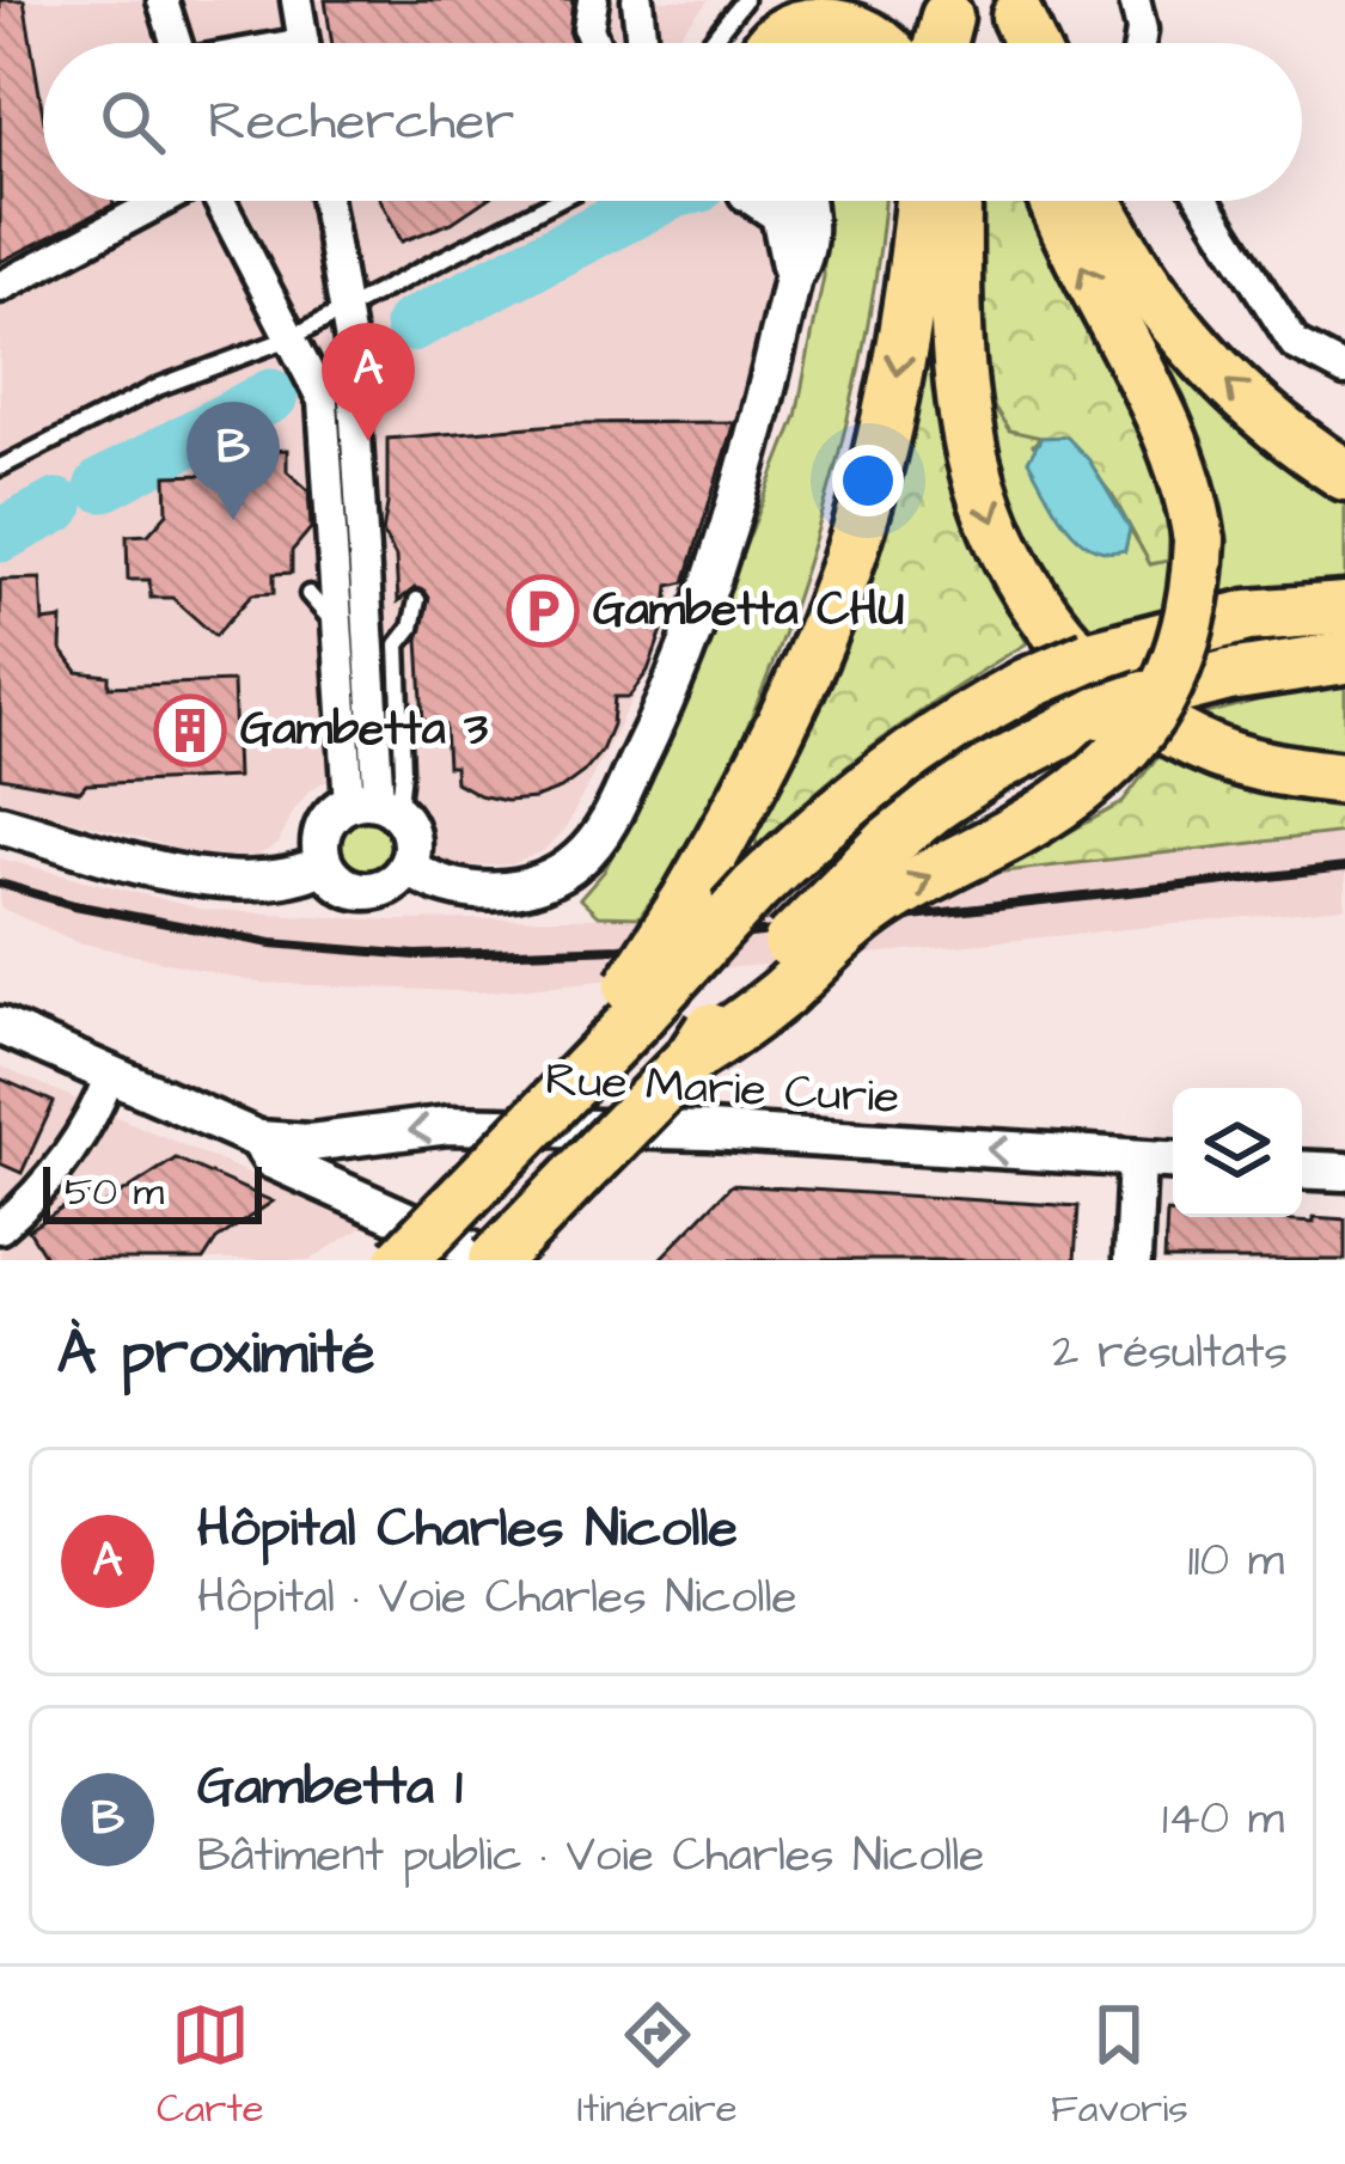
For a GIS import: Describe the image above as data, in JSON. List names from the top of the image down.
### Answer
{
  "streets": {
    "street": ["Rue Marie Curie"]
  },
  "one_way": ["Rue Marie Curie"],
  "places": {
    "parking": ["Gambetta CHU"],
    "building": ["Gambetta 3"]
  },
  "scale_bar": "50 m",
  "page": {
    "search": "Rechercher",
    "pins": ["A", "B"],
    "scale": "50 m",
    "heading": ["À proximité", "2 résultats"],
    "list": [
      {
        "mark": "A",
        "name": "Hôpital Charles Nicolle",
        "note": "Hôpital · Voie Charles Nicolle",
        "value": "110 m"
      },
      {
        "mark": "B",
        "name": "Gambetta 1",
        "note": "Bâtiment public · Voie Charles Nicolle",
        "value": "140 m"
      }
    ],
    "nav": ["Carte", "Itinéraire", "Favoris"]
  }
}
